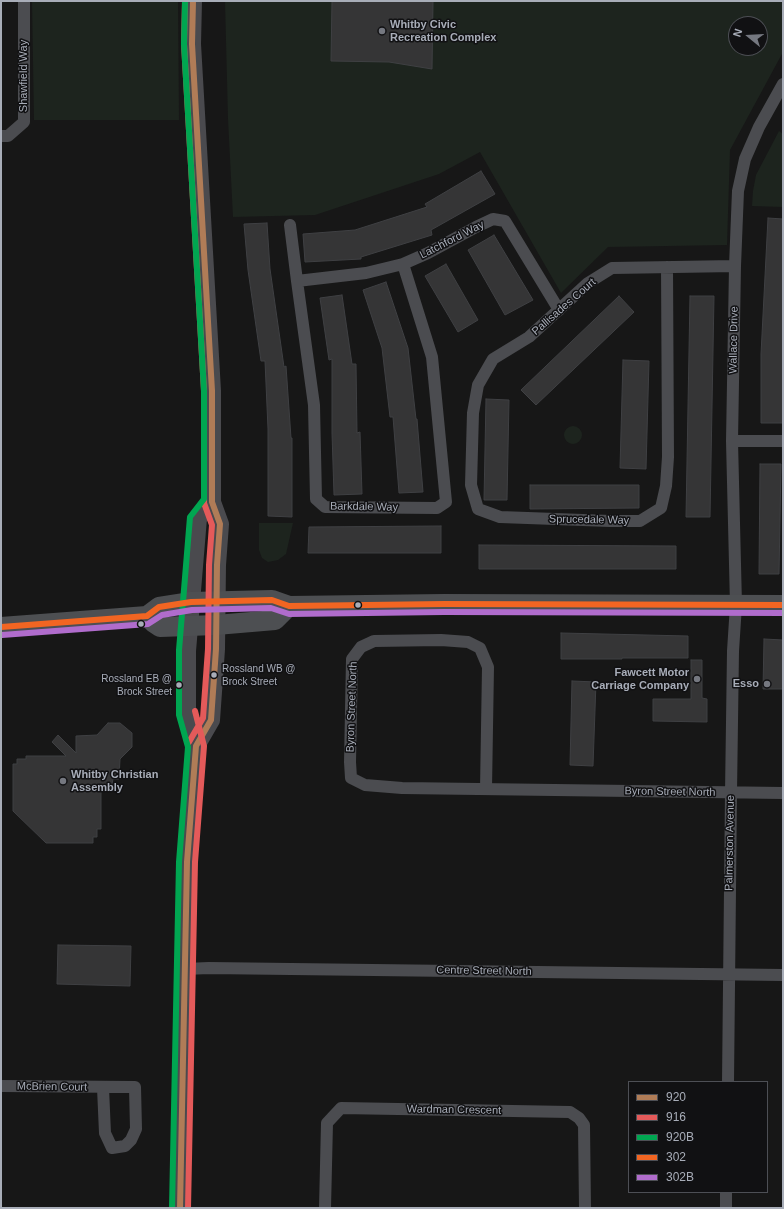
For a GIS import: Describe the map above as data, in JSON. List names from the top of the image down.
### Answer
{
  "streets": {
    "street": [
      "Shawfield Way",
      "Latchford Way",
      "Pallisades Court",
      "Wallace Drive",
      "Barkdale Way",
      "Sprucedale Way",
      "Byron Street North",
      "Palmerston Avenue",
      "Centre Street North",
      "McBrien Court",
      "Wardman Crescent"
    ]
  },
  "crossings": [
    ["Latchford Way", "Pallisades Court"],
    ["Latchford Way", "Barkdale Way"],
    ["Pallisades Court", "Wallace Drive"],
    ["Pallisades Court", "Sprucedale Way"],
    ["Wallace Drive", "Palmerston Avenue"],
    ["Byron Street North", "Palmerston Avenue"],
    ["Palmerston Avenue", "Centre Street North"]
  ],
  "places": [
    "Whitby Civic Recreation Complex",
    "Rossland WB @ Brock Street",
    "Fawcett Motor Carriage Company",
    "Esso",
    "Rossland EB @ Brock Street",
    "Whitby Christian Assembly"
  ],
  "lines": [
    "transit line 920",
    "transit line 916",
    "transit line 920B",
    "transit line 302",
    "transit line 302B"
  ],
  "legend": [
    "920",
    "916",
    "920B",
    "302",
    "302B"
  ],
  "north": "left"
}
